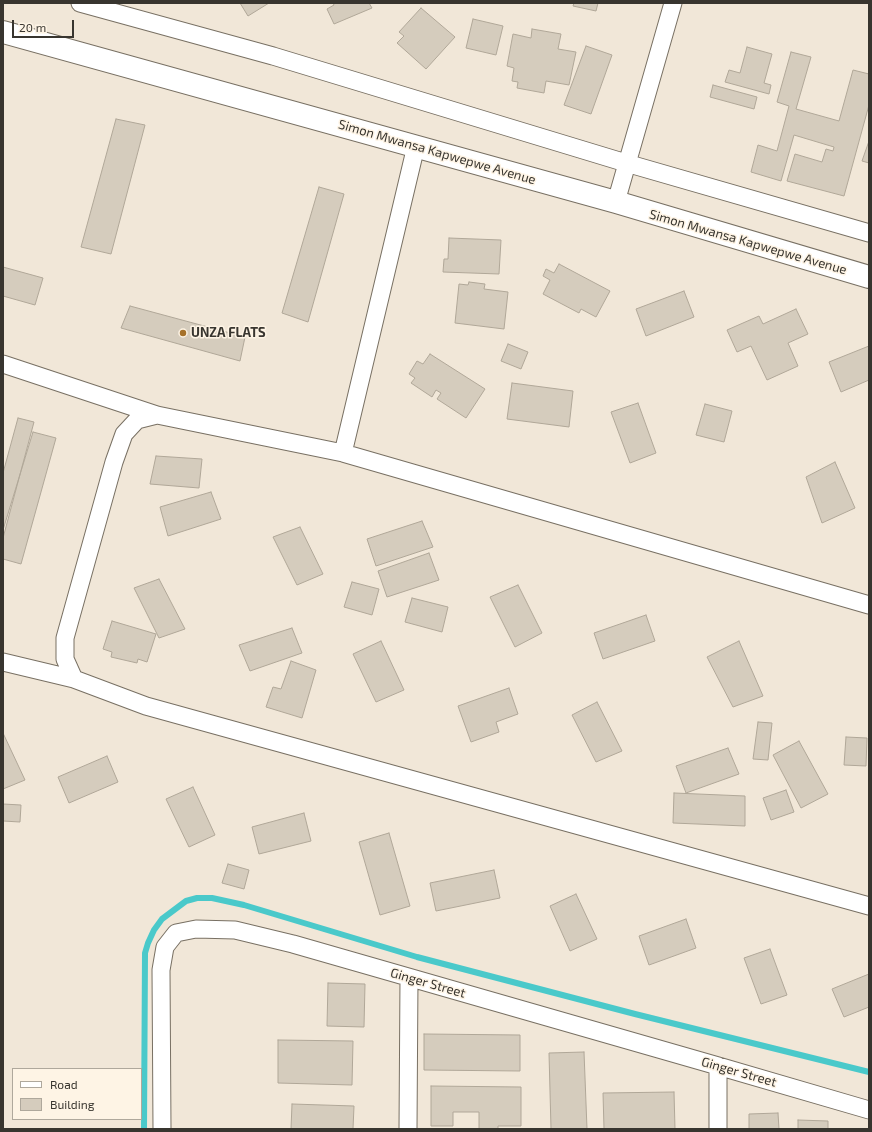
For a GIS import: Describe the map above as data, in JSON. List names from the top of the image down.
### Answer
{
  "streets": {
    "main road": ["Simon Mwansa Kapwepwe Avenue"],
    "street": ["Ginger Street"]
  },
  "places": ["UNZA FLATS"],
  "legend": ["Road", "Building"],
  "scale_bar": "20 m"
}
